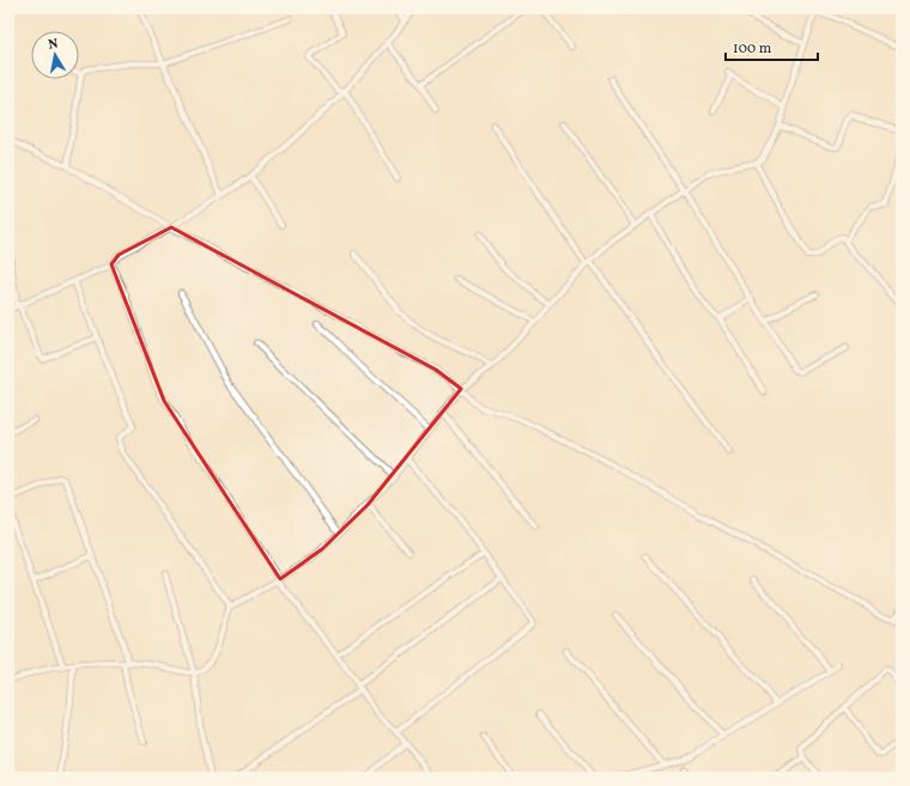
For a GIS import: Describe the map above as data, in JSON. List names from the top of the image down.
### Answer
{
  "scale_bar": "100 m",
  "north": "top"
}
